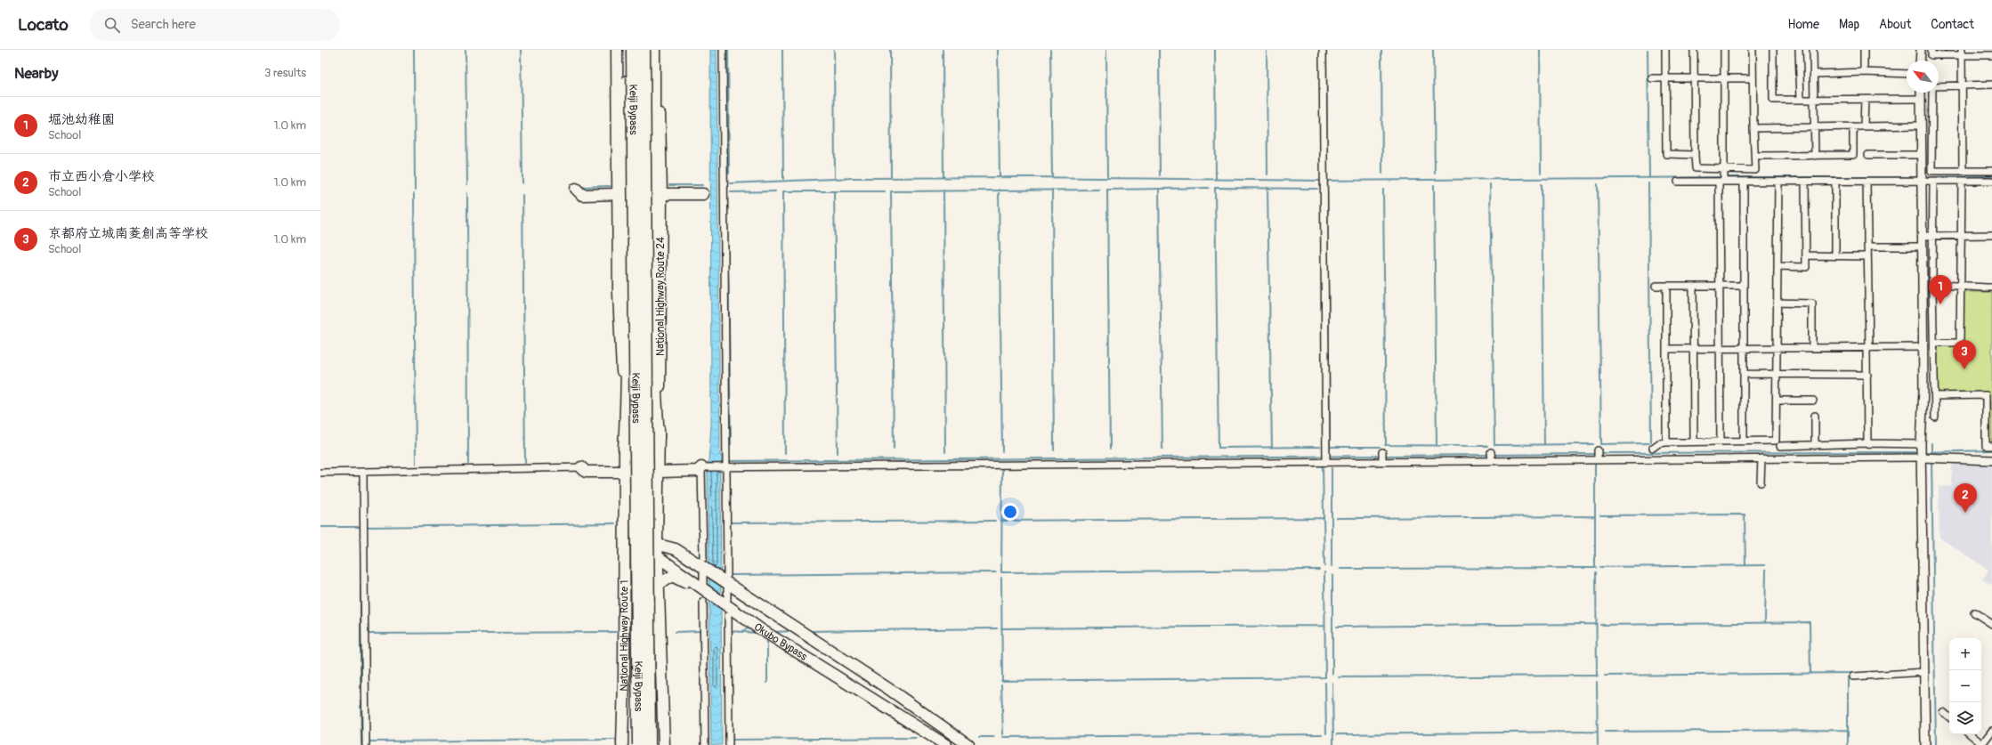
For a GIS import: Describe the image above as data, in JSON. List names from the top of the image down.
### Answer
{
  "streets": {
    "highway": [
      "Keiji Bypass",
      "National Highway Route 24",
      "National Highway Route 1",
      "Okubo Bypass"
    ]
  },
  "crossings": [
    ["National Highway Route 24", "Okubo Bypass"],
    ["National Highway Route 1", "Okubo Bypass"]
  ],
  "north": "top left",
  "page": {
    "header": "Locato",
    "search": "Search here",
    "nav": [
      "Home",
      "Map",
      "About",
      "Contact"
    ],
    "heading": ["Nearby", "3 results"],
    "list": [
      {
        "mark": "1",
        "name": "堀池幼稚園",
        "note": "School",
        "value": "1.0 km"
      },
      {
        "mark": "2",
        "name": "市立西小倉小学校",
        "note": "School",
        "value": "1.0 km"
      },
      {
        "mark": "3",
        "name": "京都府立城南菱創高等学校",
        "note": "School",
        "value": "1.0 km"
      }
    ],
    "pins": ["1", "3", "2"],
    "map_buttons": ["+", "−"]
  }
}
